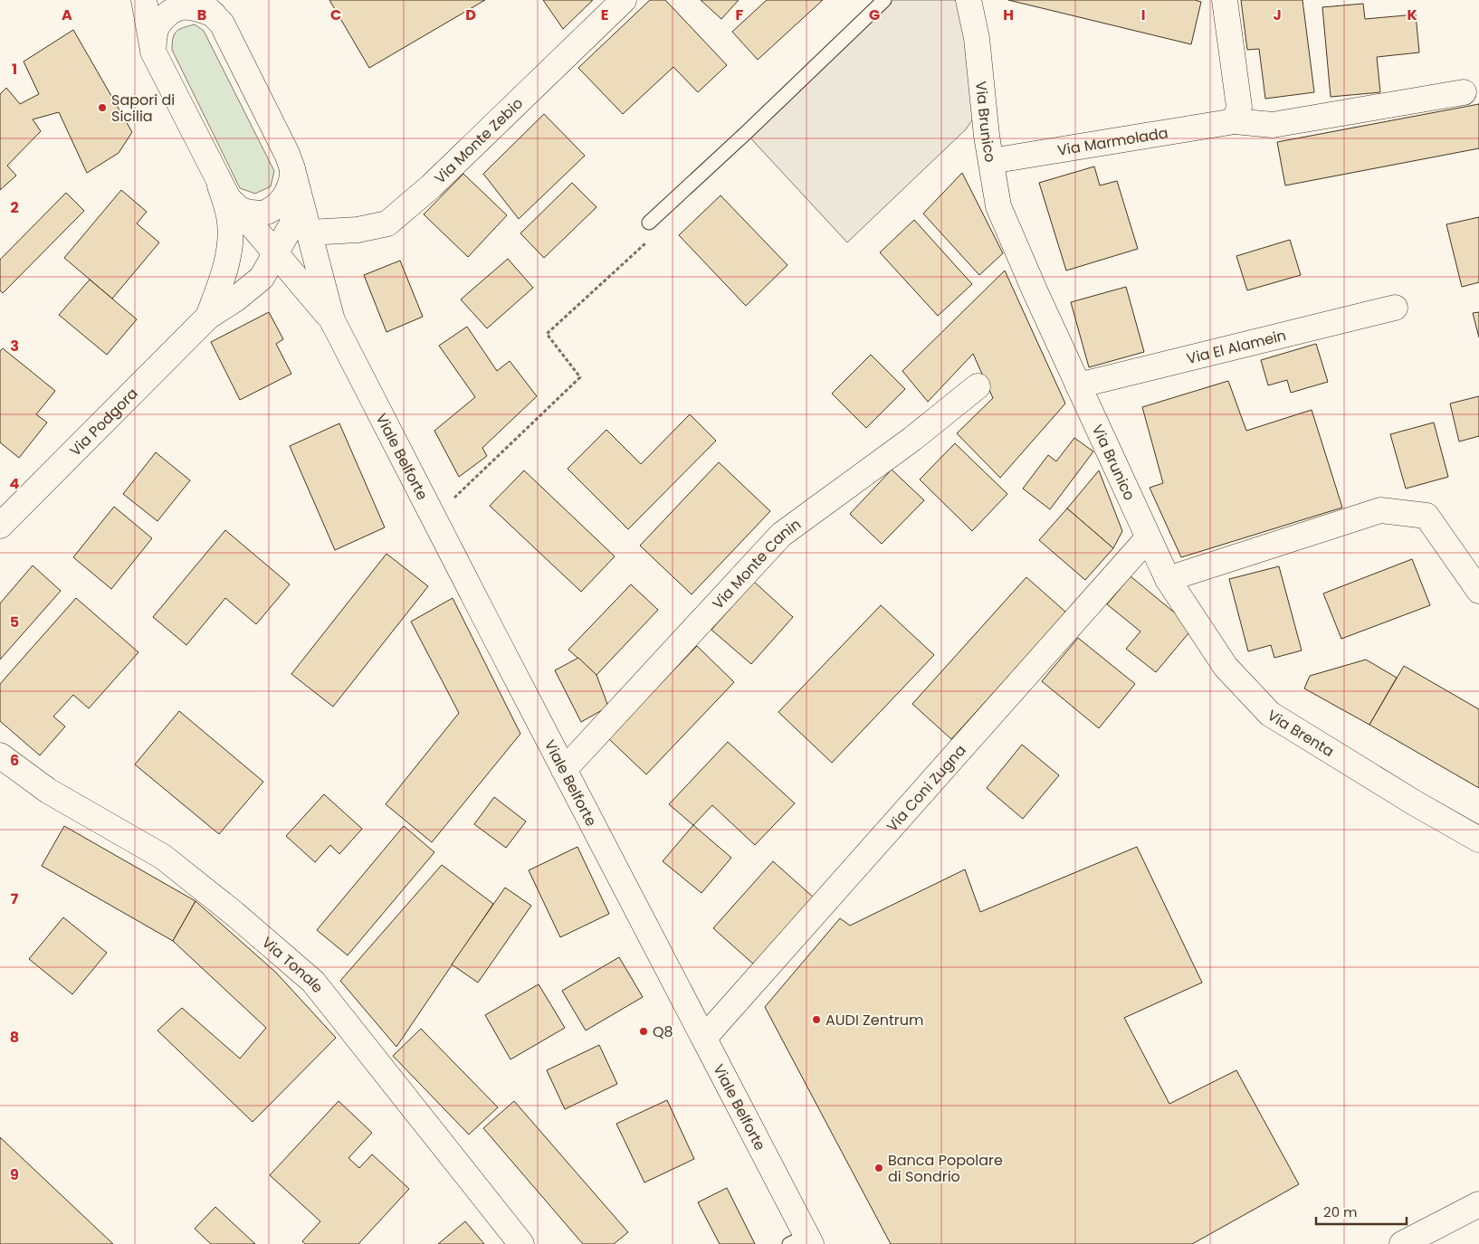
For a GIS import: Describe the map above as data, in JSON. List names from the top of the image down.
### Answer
{
  "streets": {
    "street": [
      "Via Brunico",
      "Via Monte Zebio",
      "Via Marmolada",
      "Via El Alamein",
      "Via Podgora",
      "Viale Belforte",
      "Via Monte Canin",
      "Via Brenta",
      "Via Coni Zugna",
      "Via Tonale"
    ]
  },
  "crossings": [
    ["Via Brunico", "Via Marmolada"],
    ["Via Brunico", "Via El Alamein"],
    ["Via Brunico", "Via Brenta"],
    ["Via Brunico", "Via Coni Zugna"],
    ["Via Monte Zebio", "Viale Belforte"],
    ["Via Podgora", "Viale Belforte"],
    ["Viale Belforte", "Via Monte Canin"],
    ["Viale Belforte", "Via Coni Zugna"]
  ],
  "places": [
    "Sapori di Sicilia",
    "AUDI Zentrum",
    "Q8",
    "Banca Popolare di Sondrio"
  ],
  "scale_bar": "20 m",
  "grid": {
    "columns": [
      "A",
      "B",
      "C",
      "D",
      "E",
      "F",
      "G",
      "H",
      "I",
      "J",
      "K"
    ],
    "rows": [
      "1",
      "2",
      "3",
      "4",
      "5",
      "6",
      "7",
      "8",
      "9"
    ]
  }
}
